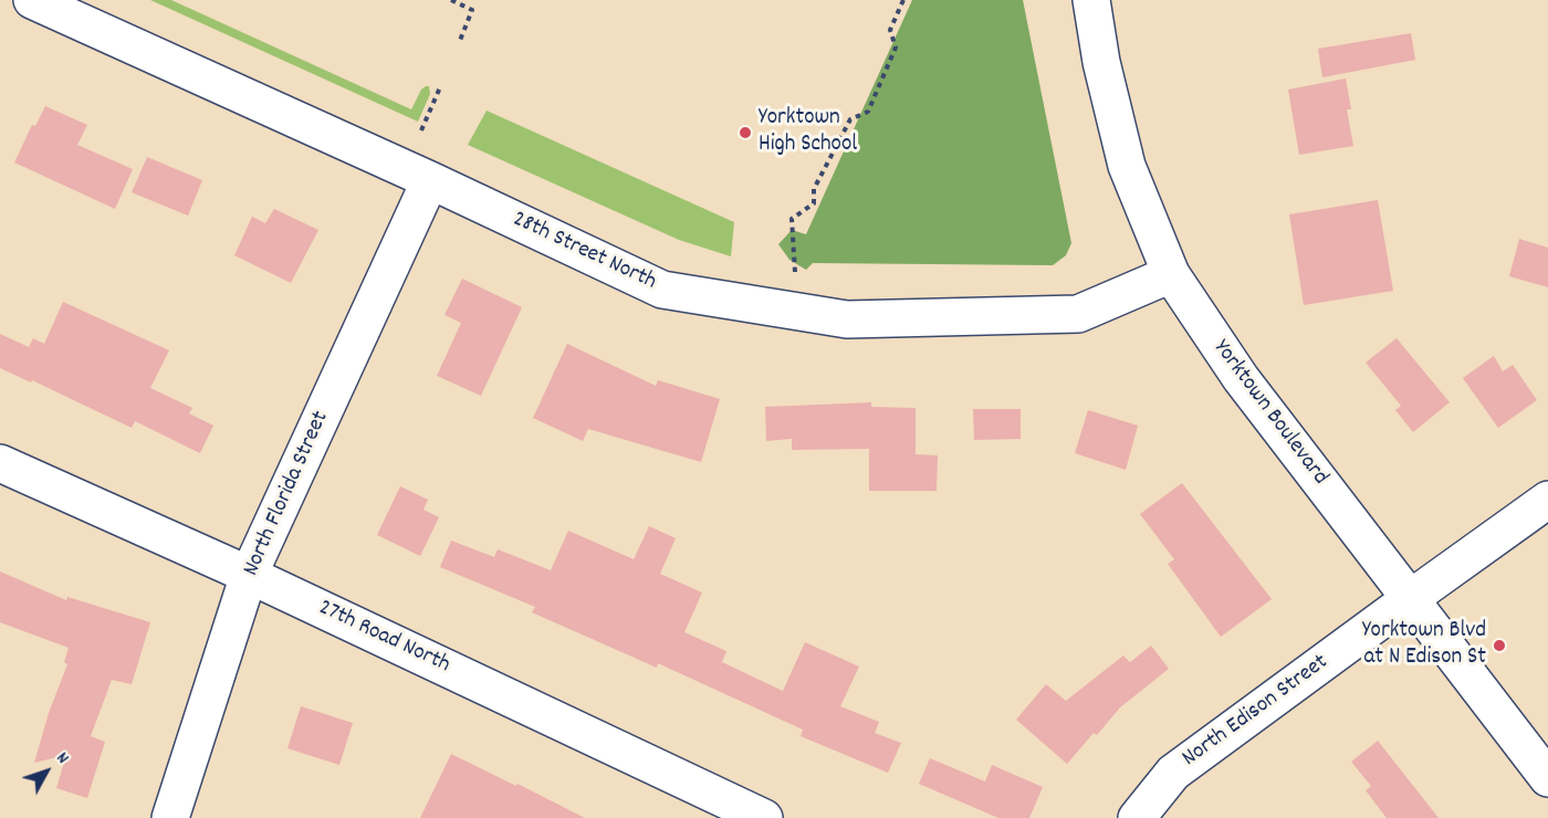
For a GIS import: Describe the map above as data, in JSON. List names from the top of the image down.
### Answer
{
  "streets": {
    "street": [
      "28th Street North",
      "Yorktown Boulevard",
      "North Florida Street",
      "27th Road North",
      "North Edison Street"
    ]
  },
  "crossings": [
    ["28th Street North", "Yorktown Boulevard"],
    ["28th Street North", "North Florida Street"],
    ["Yorktown Boulevard", "North Edison Street"],
    ["North Florida Street", "27th Road North"]
  ],
  "places": ["Yorktown High School", "Yorktown Blvd at N Edison St"],
  "north": "top right"
}
